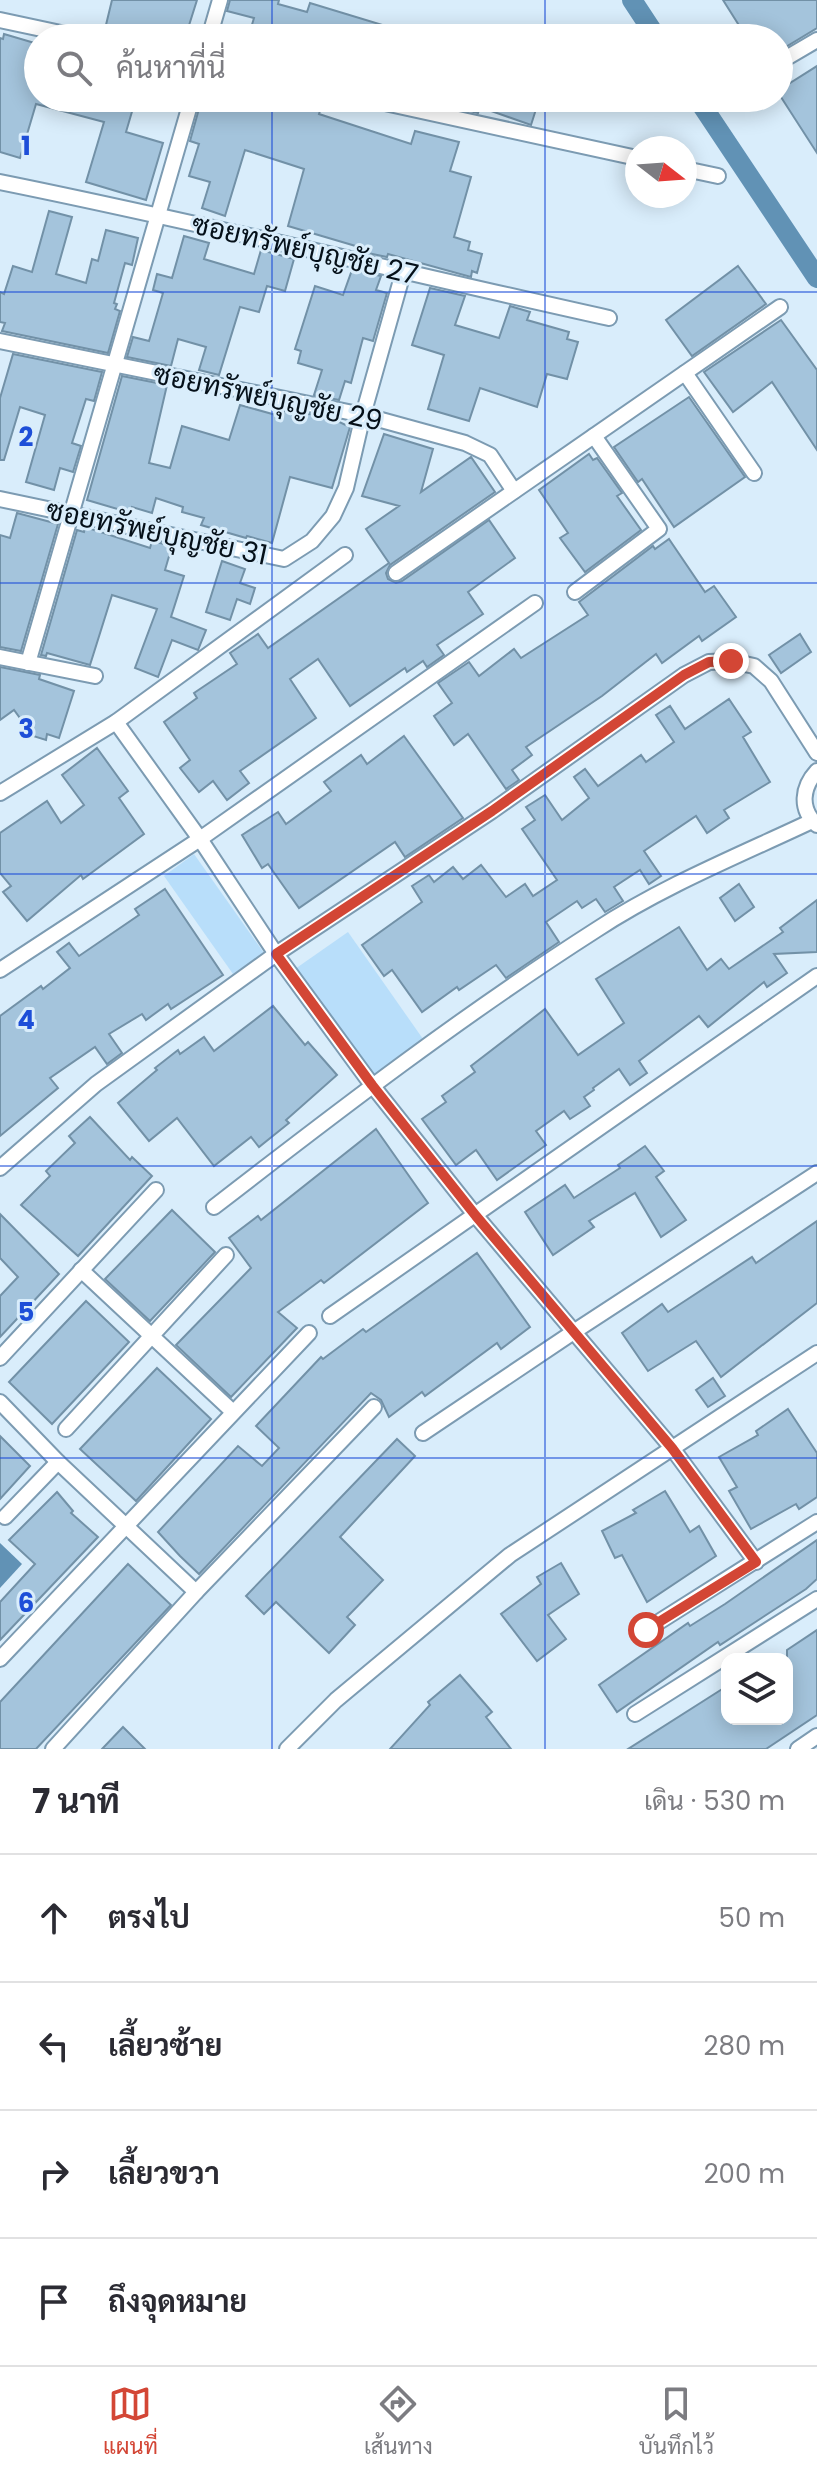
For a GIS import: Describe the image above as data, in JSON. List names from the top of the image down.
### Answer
{
  "streets": {
    "street": ["ซอยทรัพย์บุญชัย 27", "ซอยทรัพย์บุญชัย 29", "ซอยทรัพย์บุญชัย 31"]
  },
  "crossings": [
    ["ซอยทรัพย์บุญชัย 27", "ซอยทรัพย์บุญชัย 31"],
    ["ซอยทรัพย์บุญชัย 29", "ซอยทรัพย์บุญชัย 31"]
  ],
  "north": "right",
  "page": {
    "search": "ค้นหาที่นี่",
    "heading": ["7 นาที", "เดิน · 530 m"],
    "list": [
      ["ตรงไป", "50 m"],
      ["เลี้ยวซ้าย", "280 m"],
      ["เลี้ยวขวา", "200 m"],
      "ถึงจุดหมาย"
    ],
    "nav": ["แผนที่", "เส้นทาง", "บันทึกไว้"]
  },
  "grid": {
    "rows": [
      "1",
      "2",
      "3",
      "4",
      "5",
      "6"
    ]
  }
}
